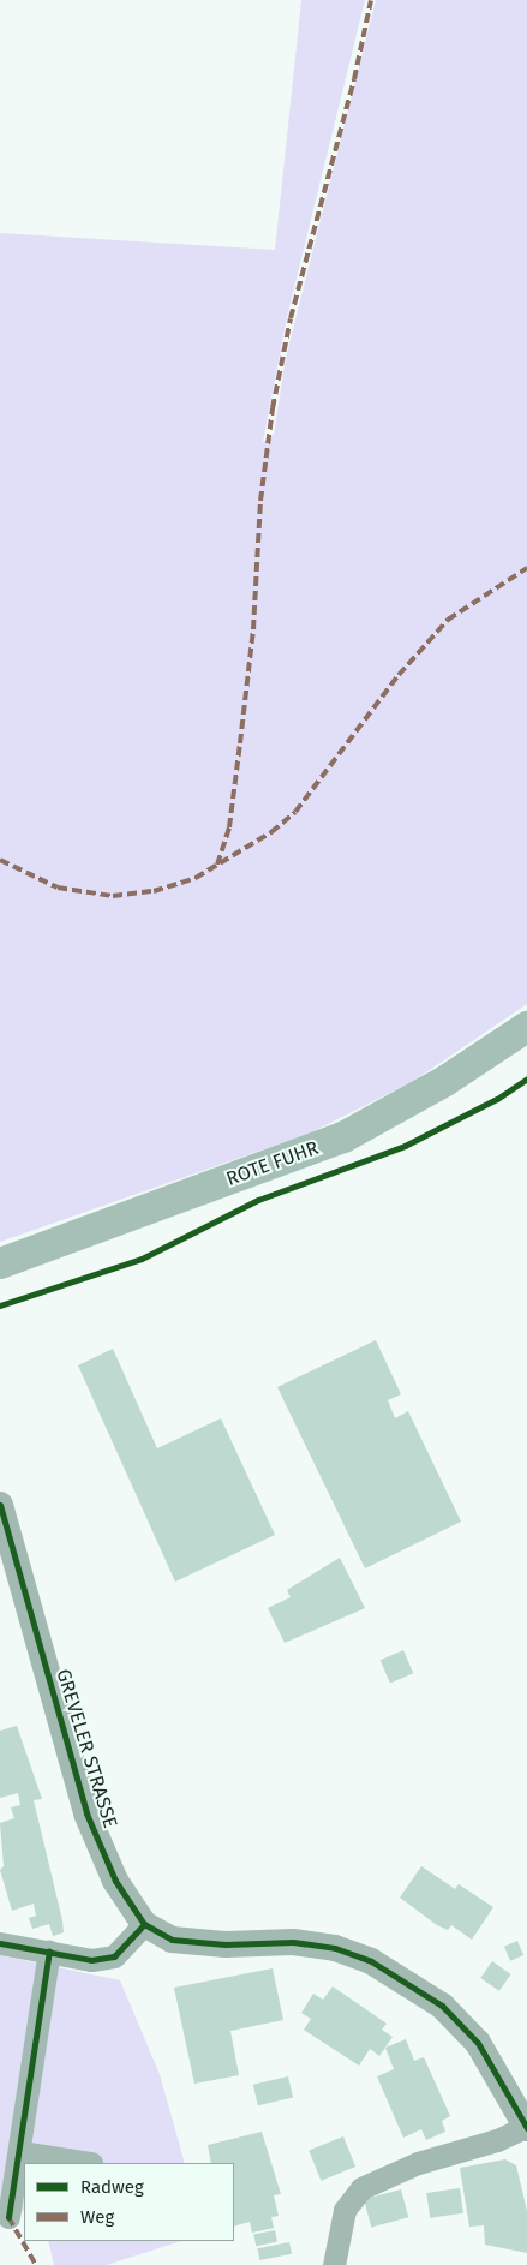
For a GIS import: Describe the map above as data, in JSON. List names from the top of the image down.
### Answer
{
  "streets": {
    "main road": ["ROTE FUHR"],
    "street": ["GREVELER STRASSE"]
  },
  "legend": ["Radweg", "Weg"]
}
